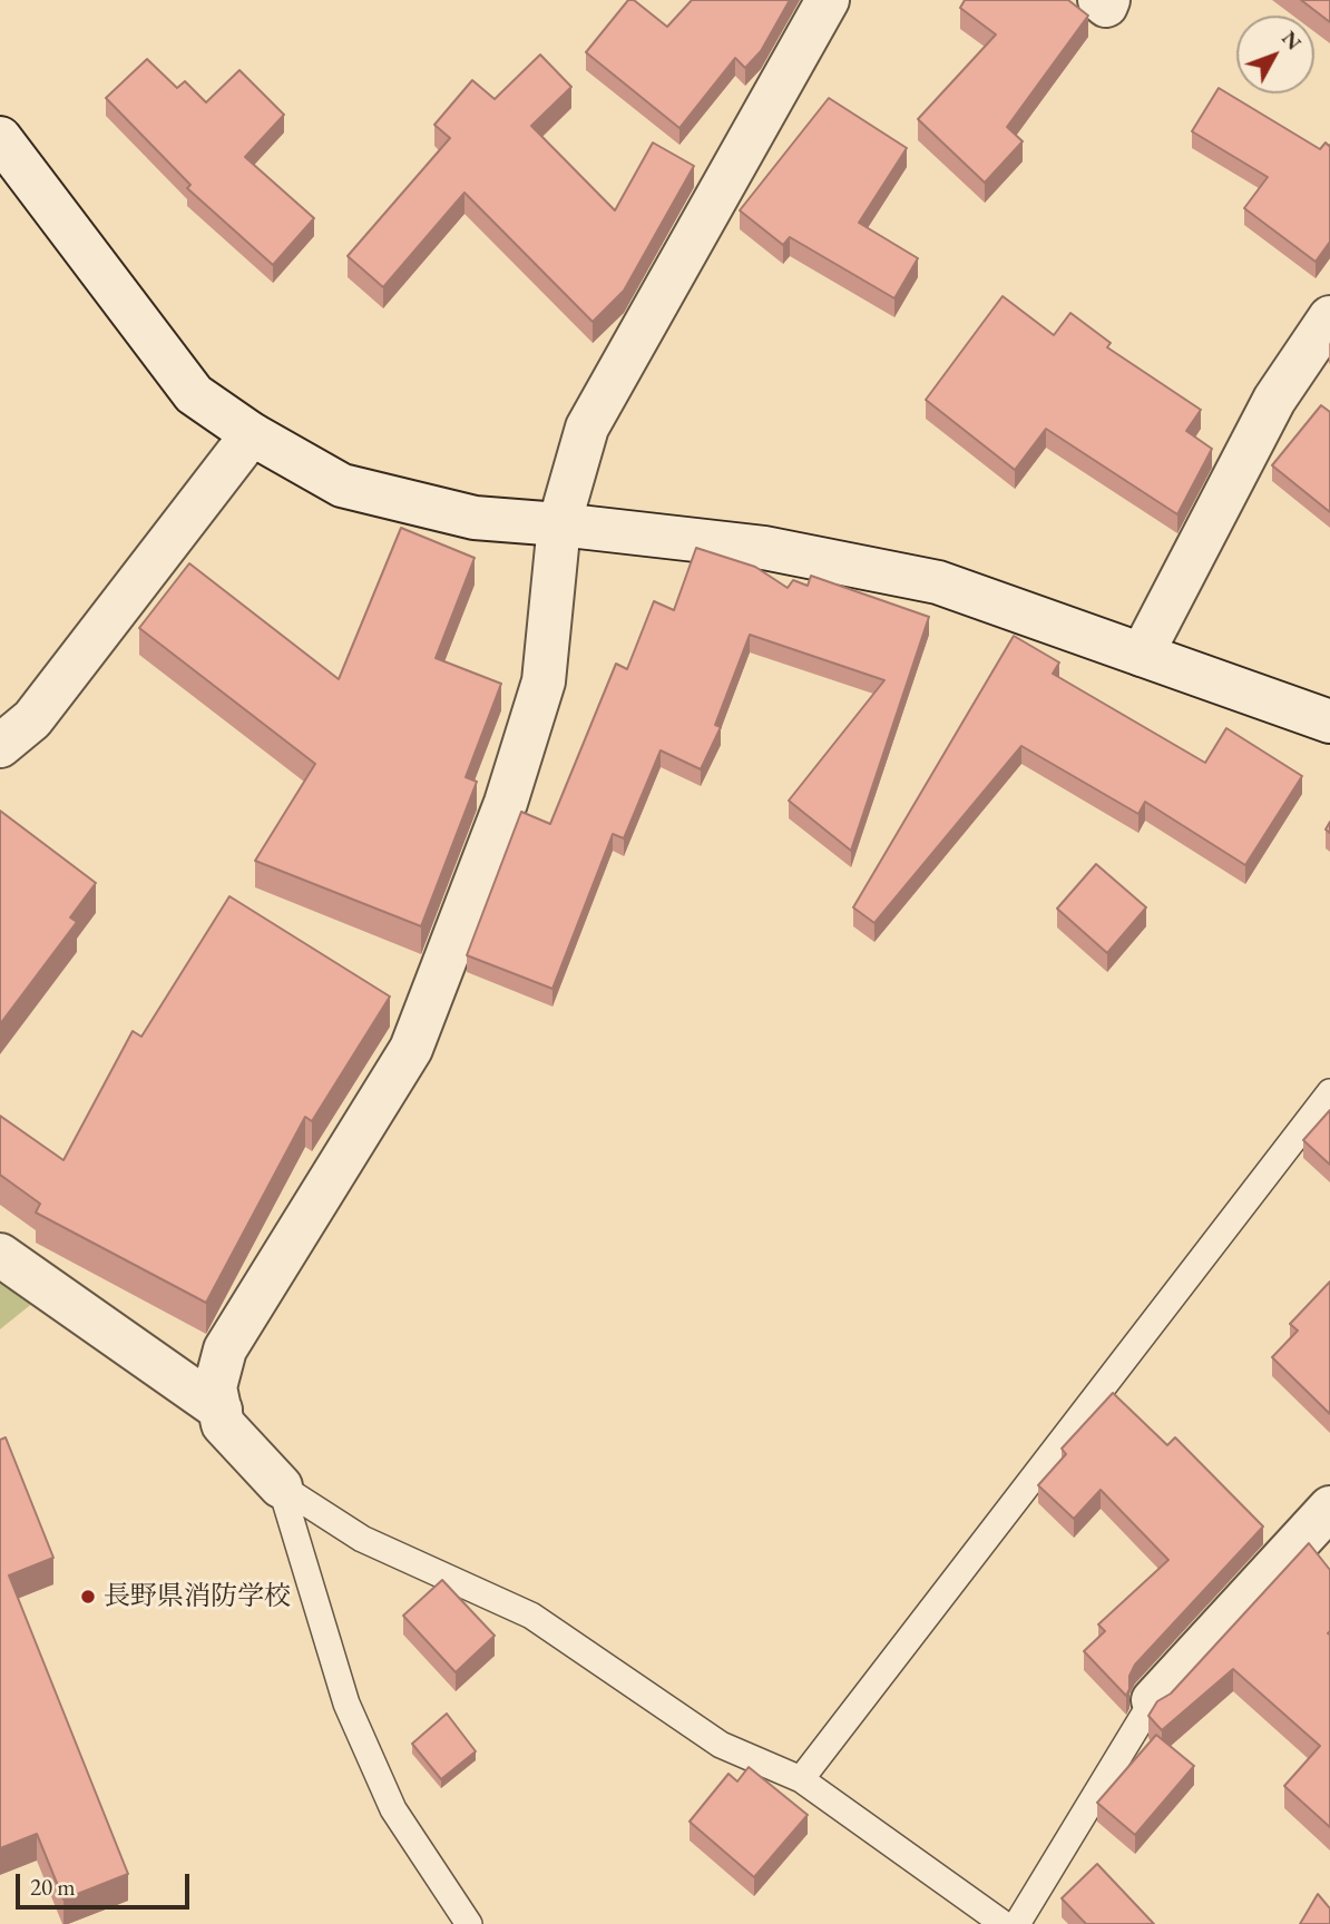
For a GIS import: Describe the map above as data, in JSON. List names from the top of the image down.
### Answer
{
  "places": ["長野県消防学校"],
  "scale_bar": "20 m",
  "north": "top right"
}
